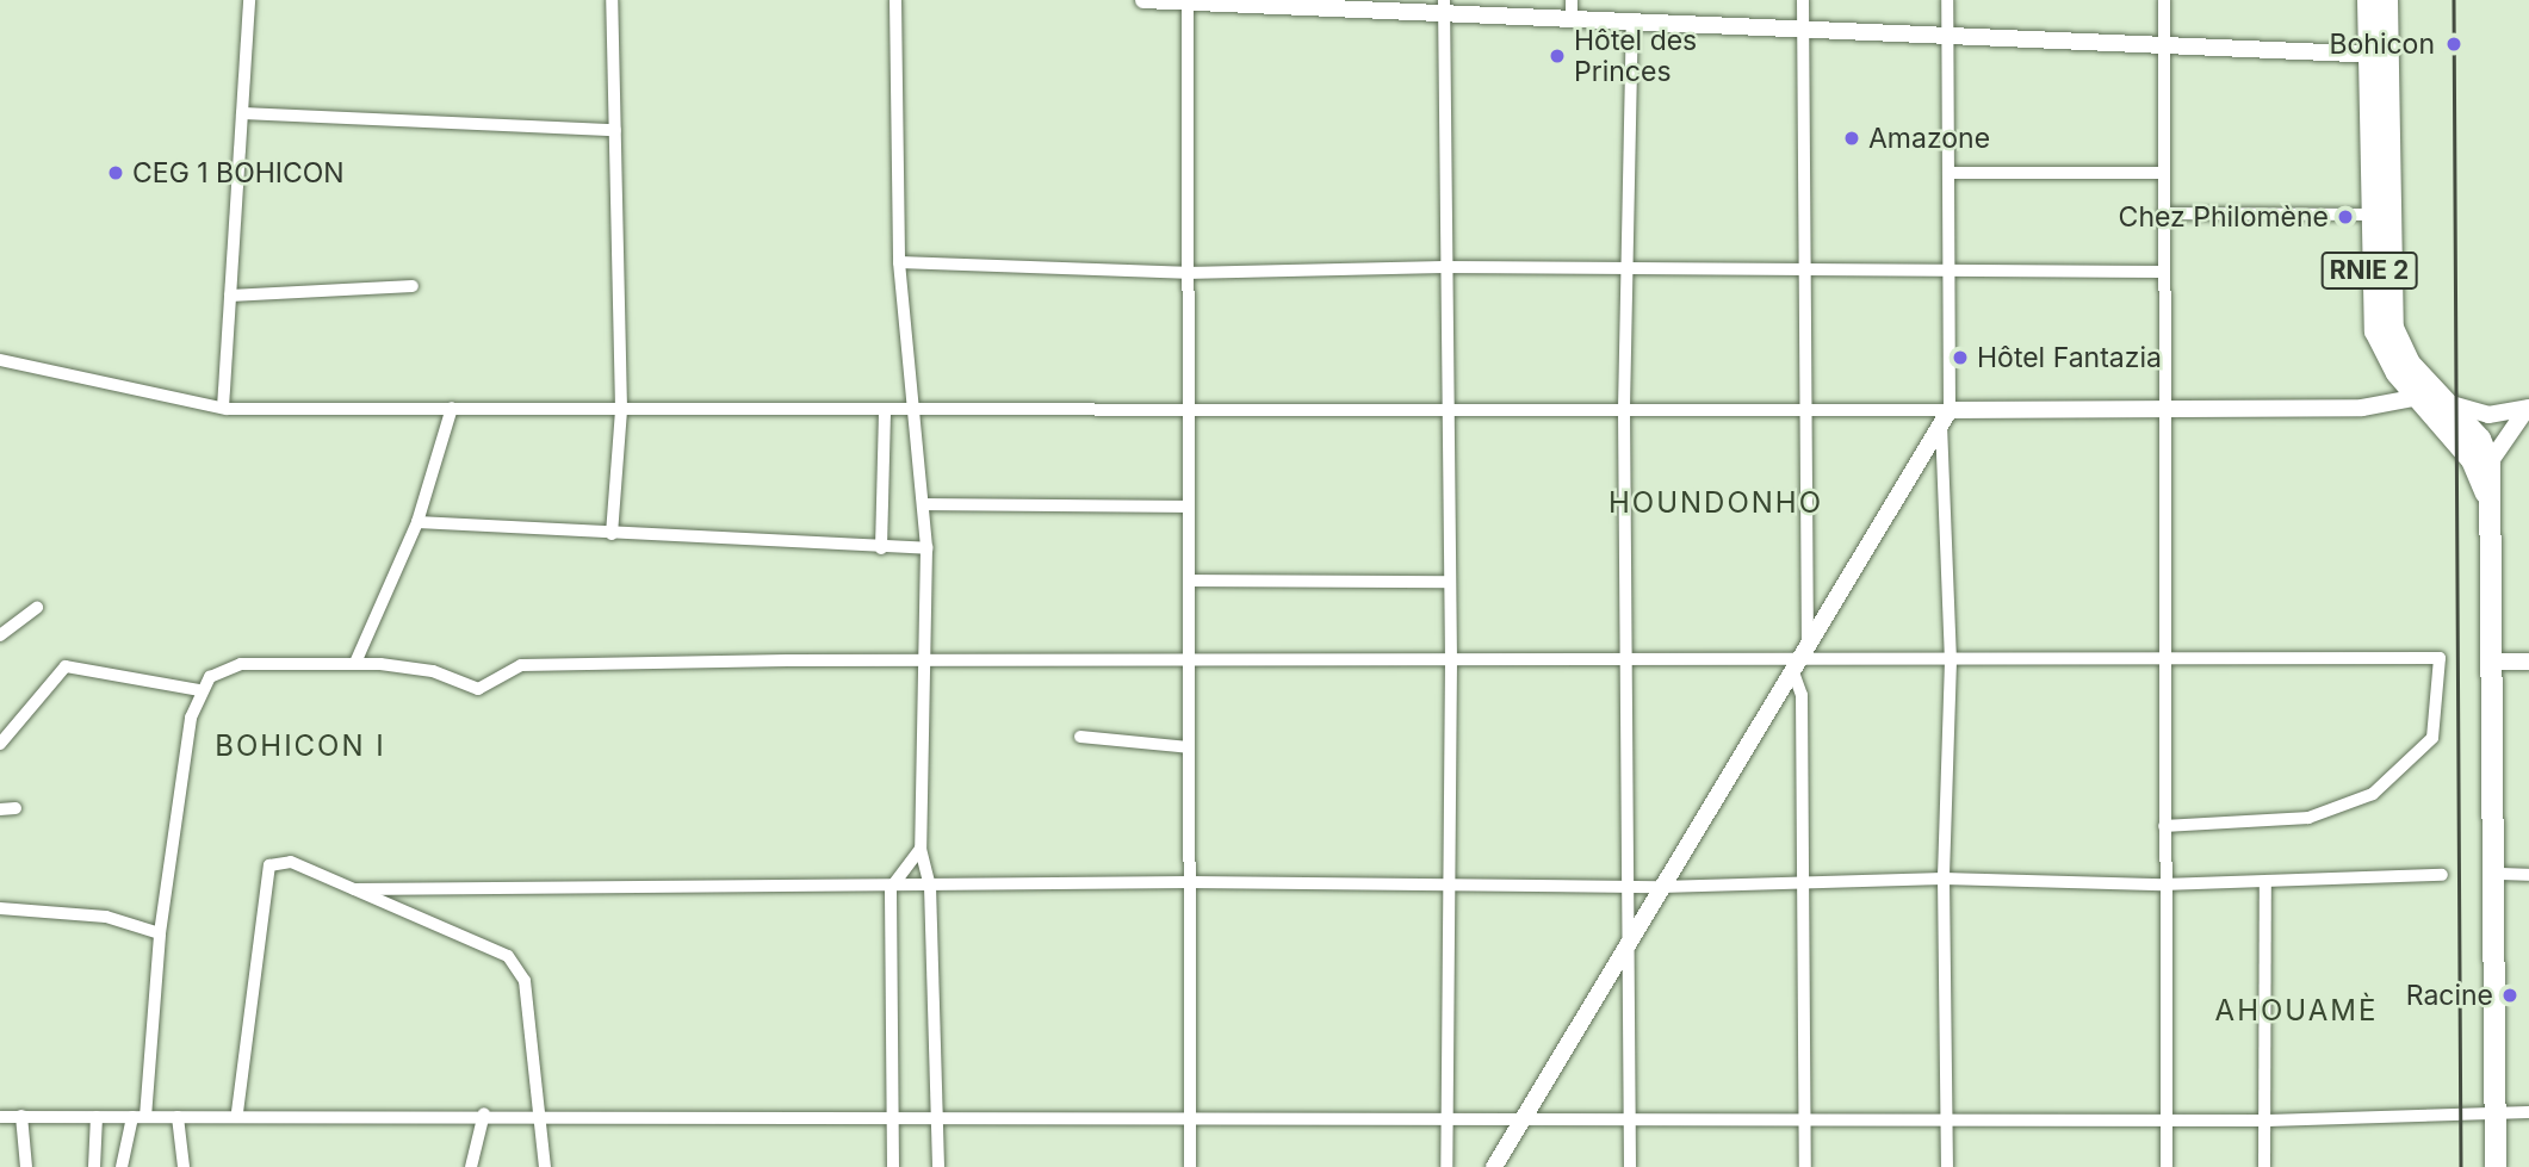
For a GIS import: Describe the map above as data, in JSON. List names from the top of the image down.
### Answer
{
  "streets": {
    "highway": ["RNIE 2"]
  },
  "districts": ["HOUNDONHO", "BOHICON I", "AHOUAMÈ"],
  "places": [
    "Bohicon",
    "Hôtel des Princes",
    "Amazone",
    "CEG 1 BOHICON",
    "Chez Philomène",
    "Hôtel Fantazia",
    "Racine"
  ]
}
